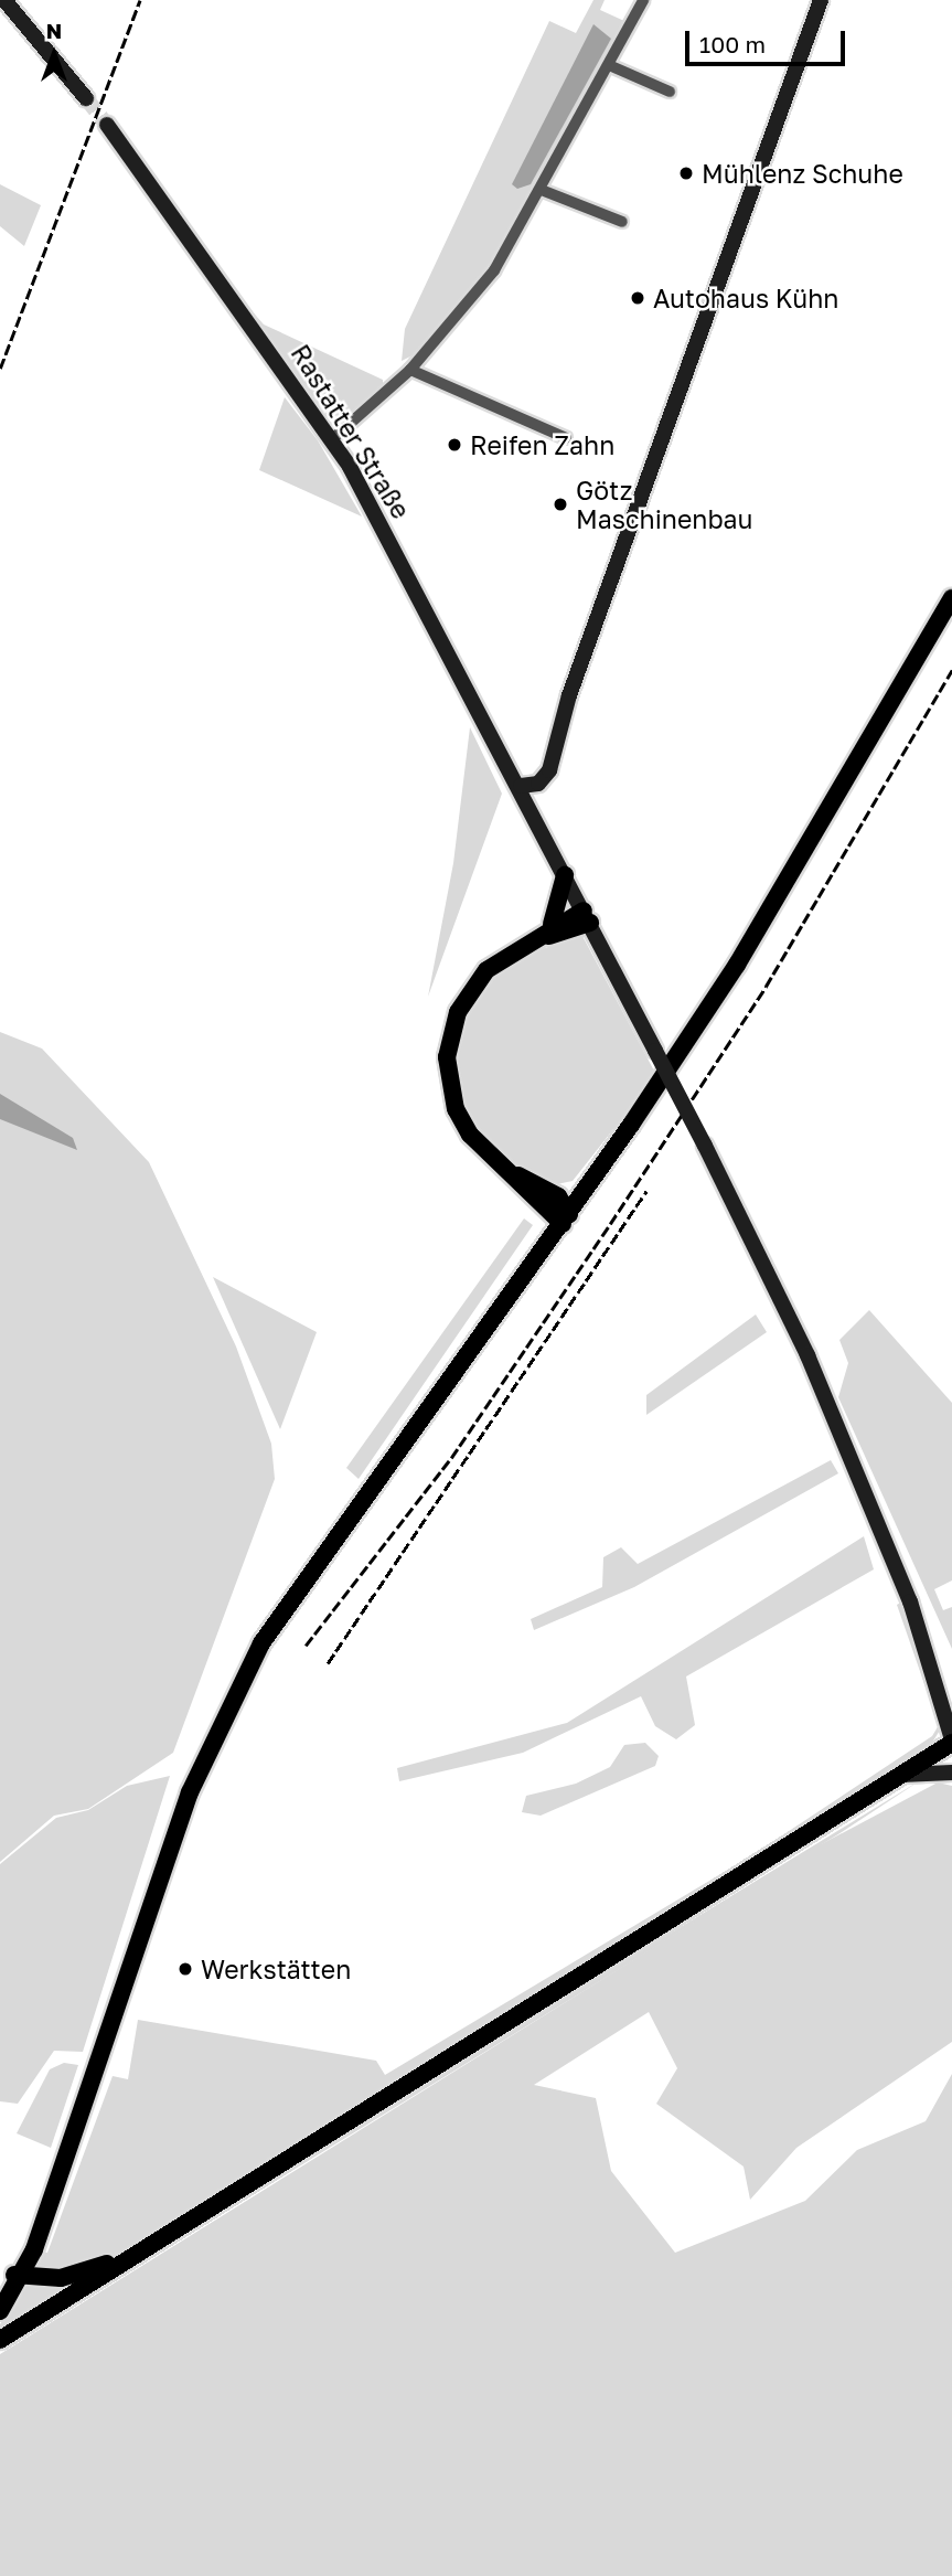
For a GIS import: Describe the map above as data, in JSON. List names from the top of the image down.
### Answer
{
  "streets": {
    "street": ["Rastatter Straße"]
  },
  "places": [
    "Mühlenz Schuhe",
    "Autohaus Kühn",
    "Reifen Zahn",
    "Götz Maschinenbau",
    "Werkstätten"
  ],
  "scale_bar": "100 m",
  "north": "top"
}
